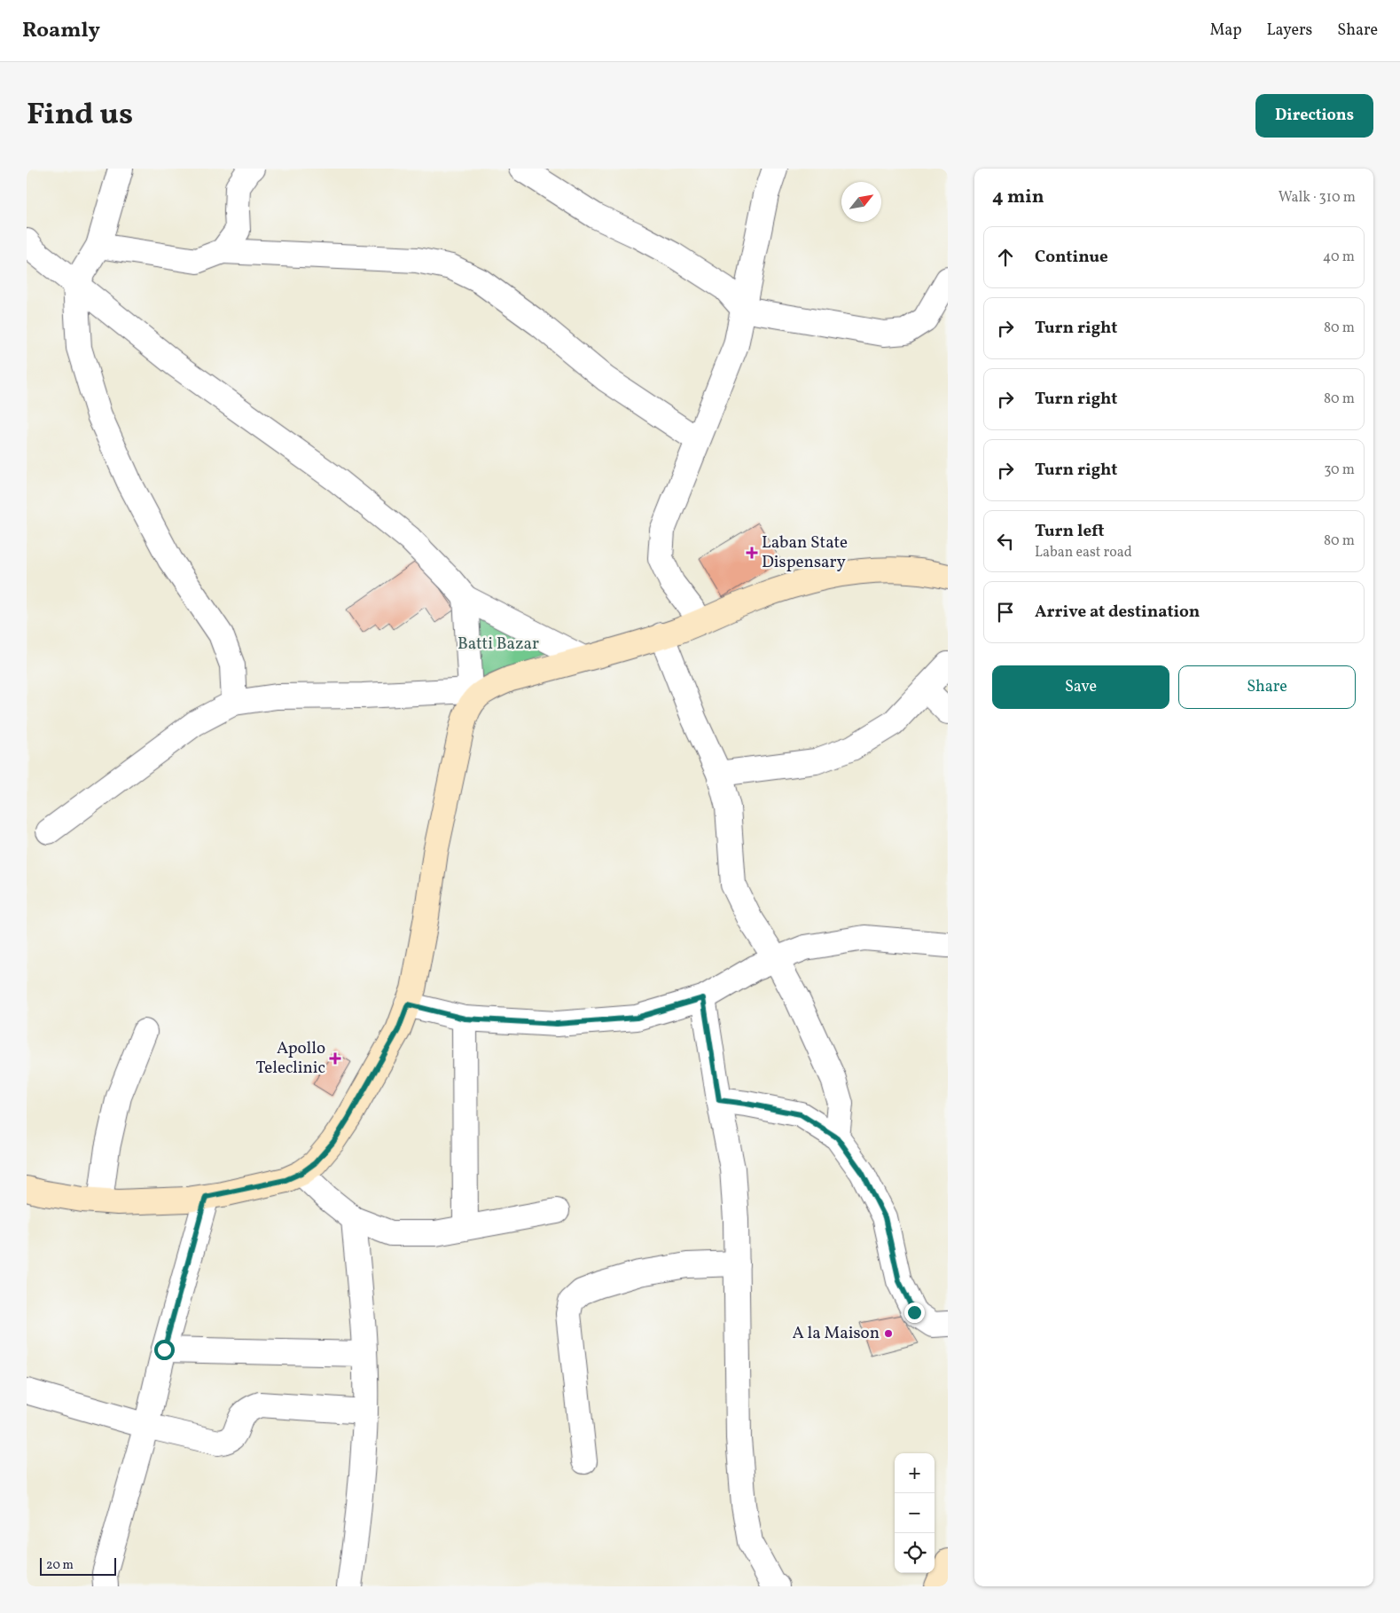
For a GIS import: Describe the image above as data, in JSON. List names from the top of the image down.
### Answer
{
  "parks": ["Batti Bazar"],
  "places": {
    "health": ["Laban State Dispensary", "Apollo Teleclinic"],
    "other": ["A la Maison"]
  },
  "scale_bar": "20 m",
  "north": "top right",
  "page": {
    "header": "Roamly",
    "nav": ["Map", "Layers", "Share"],
    "title": "Find us",
    "buttons": [
      "Directions",
      ["Save", "Share"]
    ],
    "heading": ["4 min", "Walk · 310 m"],
    "list": [
      ["Continue", "40 m"],
      ["Turn right", "80 m"],
      ["Turn right", "80 m"],
      ["Turn right", "30 m"],
      ["Turn left", "Laban east road", "80 m"],
      "Arrive at destination"
    ],
    "map_buttons": ["+", "−"],
    "scale": "20 m"
  }
}
